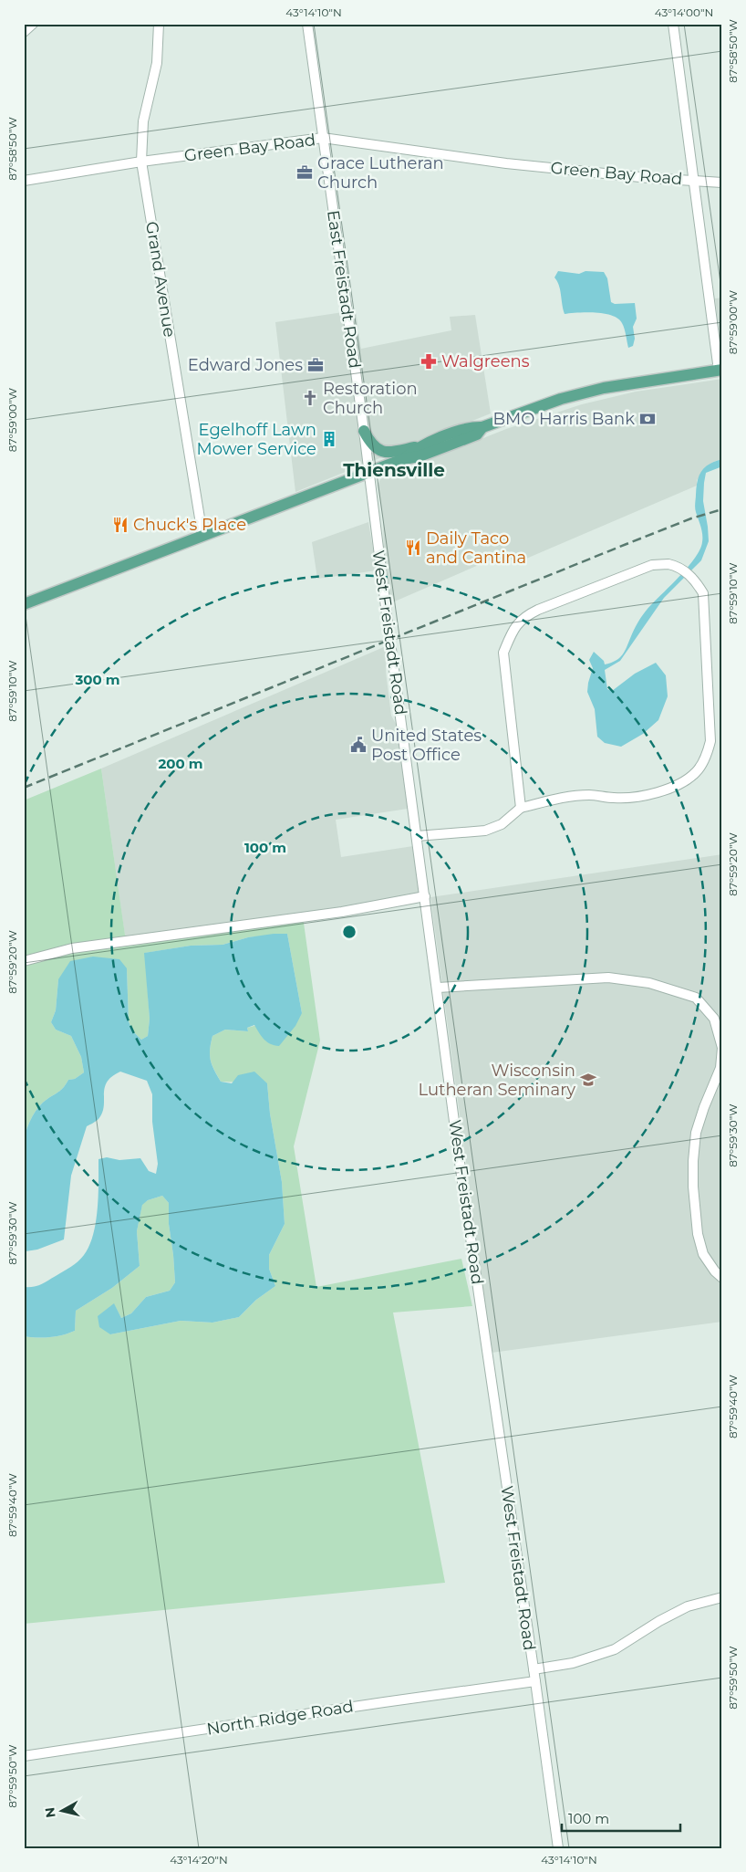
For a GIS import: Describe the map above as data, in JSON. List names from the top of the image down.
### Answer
{
  "streets": {
    "street": [
      "Green Bay Road",
      "Grand Avenue",
      "East Freistadt Road",
      "West Freistadt Road",
      "North Ridge Road"
    ]
  },
  "crossings": [
    ["Green Bay Road", "Grand Avenue"],
    ["Green Bay Road", "East Freistadt Road"],
    ["East Freistadt Road", "West Freistadt Road"],
    ["West Freistadt Road", "North Ridge Road"]
  ],
  "districts": ["Thiensville"],
  "places": {
    "office": ["Grace Lutheran Church", "Edward Jones"],
    "pharmacy": ["Walgreens"],
    "church": ["Restoration Church"],
    "bank": ["BMO Harris Bank"],
    "building": ["Egelhoff Lawn Mower Service"],
    "restaurant": ["Chuck's Place", "Daily Taco and Cantina"],
    "public building": ["United States Post Office"],
    "school or university": ["Wisconsin Lutheran Seminary"]
  },
  "scale_bar": "100 m",
  "north": "left",
  "coordinates": [
    "43°14'10\"N",
    "43°14'00\"N",
    "87°58'50\"W",
    "87°59'00\"W",
    "87°59'10\"W",
    "87°59'20\"W",
    "87°59'30\"W",
    "87°59'40\"W",
    "87°59'50\"W",
    "43°14'20\"N"
  ],
  "rings": ["300 m", "200 m", "100 m"]
}
